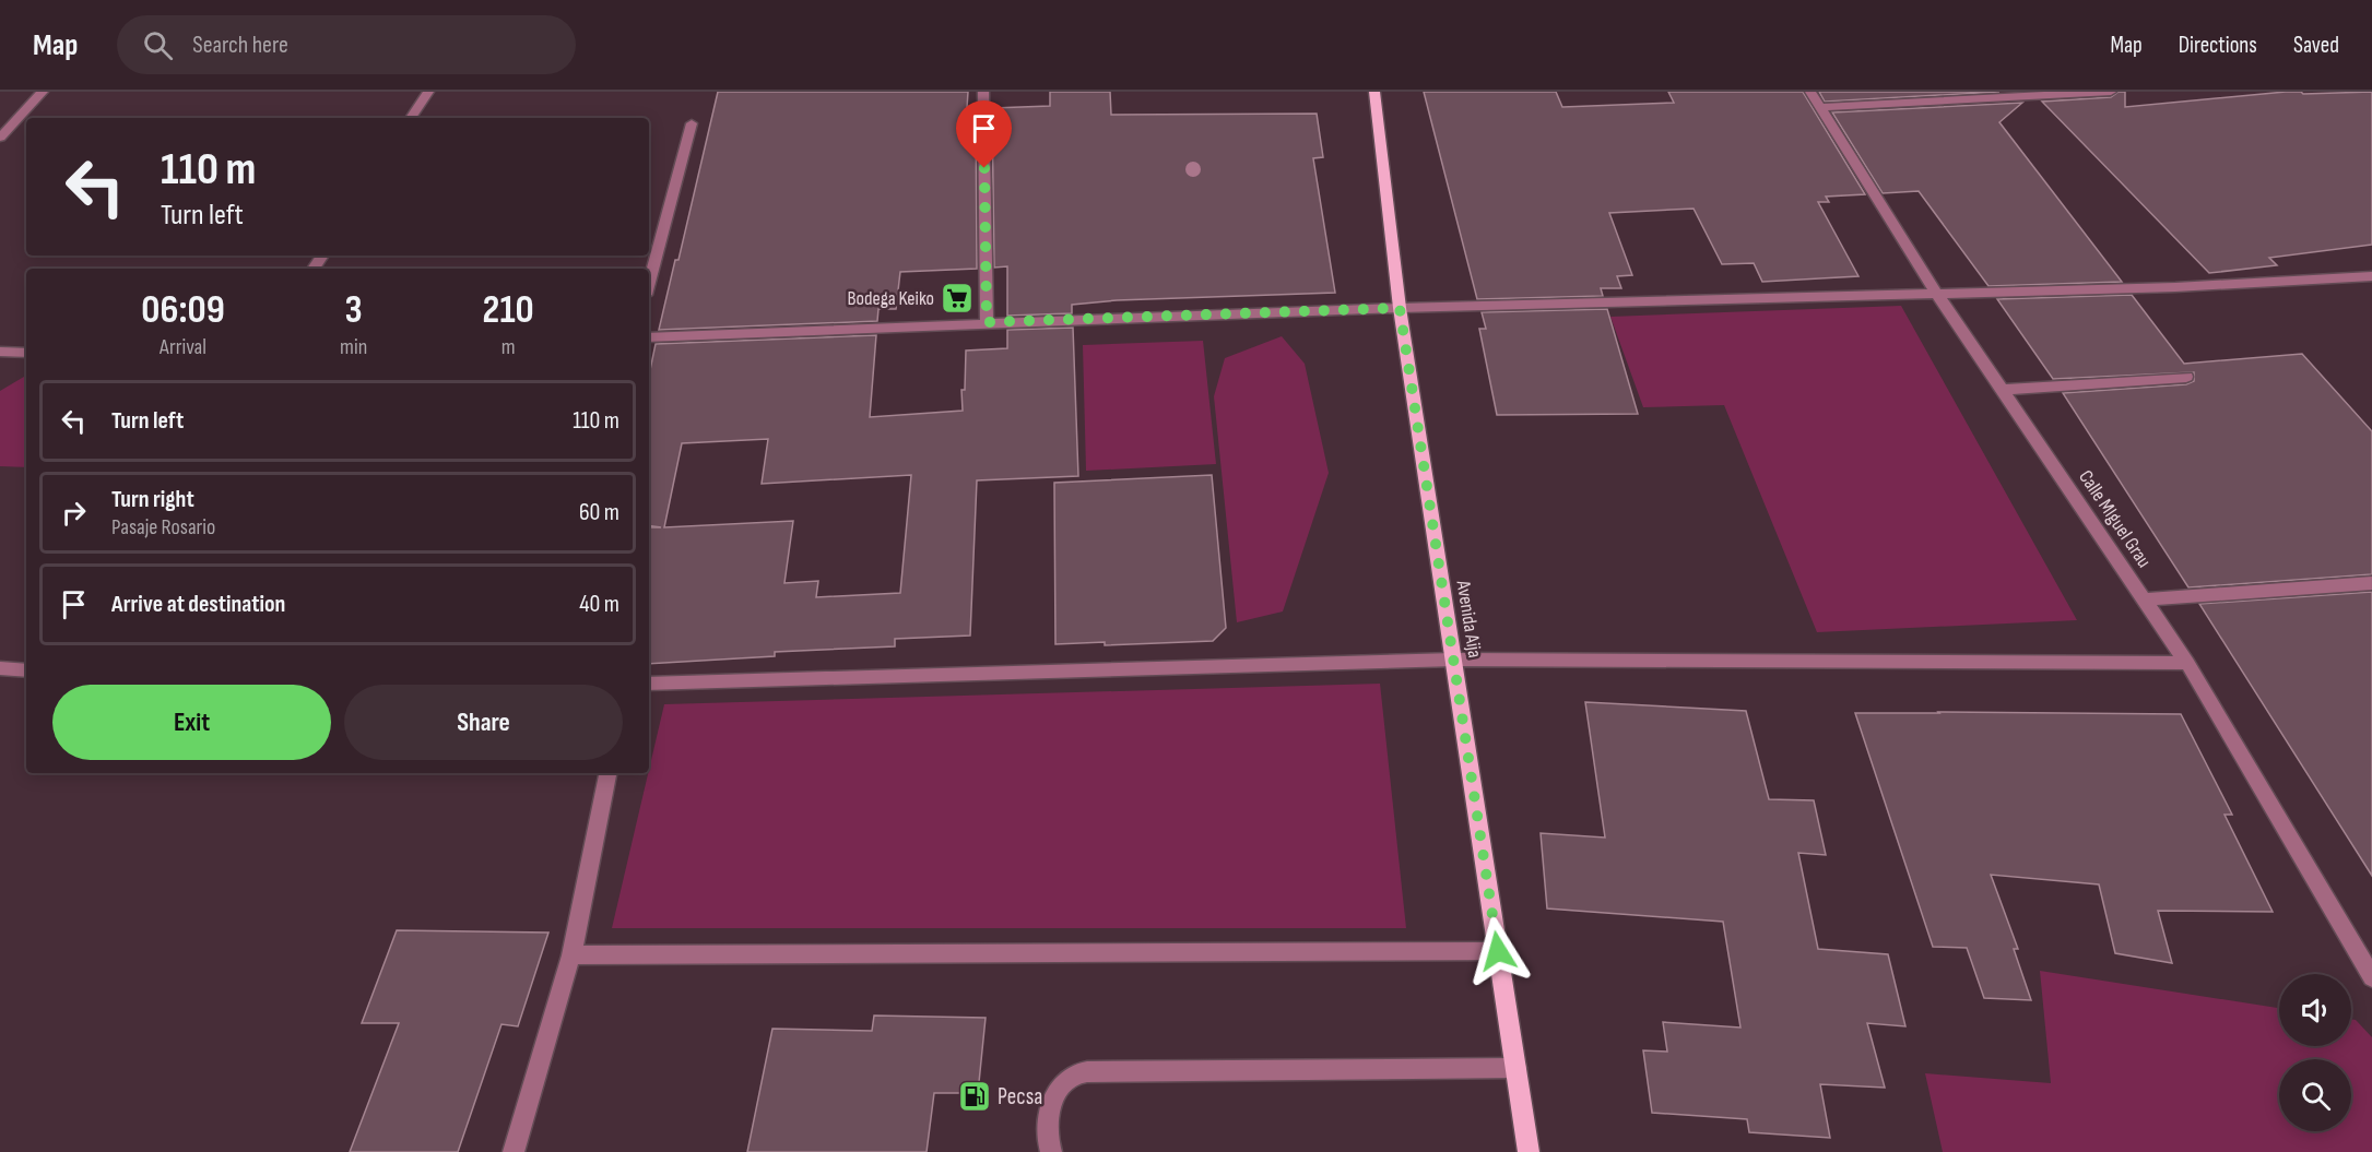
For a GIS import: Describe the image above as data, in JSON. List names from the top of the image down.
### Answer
{
  "streets": {
    "main road": ["Avenida Aija"],
    "street": ["Calle MIguel Grau"]
  },
  "places": {
    "supermarket": ["Bodega Keiko"],
    "fuel station": ["Pecsa"]
  },
  "page": {
    "header": "Map",
    "search": "Search here",
    "nav": ["Map", "Directions", "Saved"],
    "turn": ["110 m", "Turn left"],
    "eta": [
      "06:09",
      "Arrival",
      "3",
      "min",
      "210",
      "m"
    ],
    "list": [
      {
        "name": "Turn left",
        "value": "110 m"
      },
      {
        "name": "Turn right",
        "note": "Pasaje Rosario",
        "value": "60 m"
      },
      {
        "name": "Arrive at destination",
        "value": "40 m"
      }
    ],
    "buttons": ["Exit", "Share"]
  }
}
